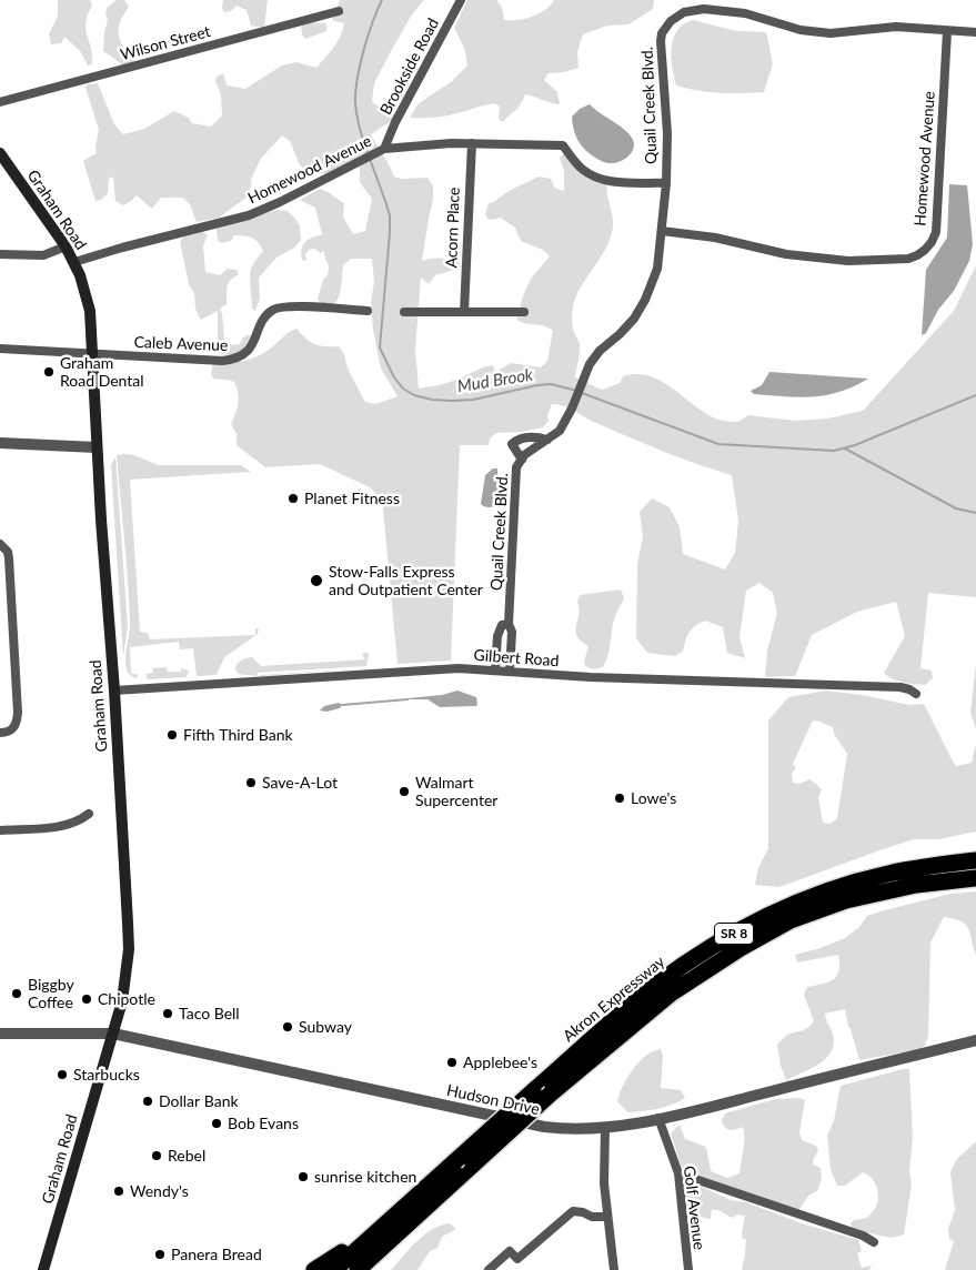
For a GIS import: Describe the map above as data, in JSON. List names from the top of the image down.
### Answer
{
  "streets": {
    "highway": ["SR 8", "Akron Expressway"],
    "main road": ["Graham Road"],
    "street": [
      "Wilson Street",
      "Brookside Road",
      "Quail Creek Blvd.",
      "Homewood Avenue",
      "Acorn Place",
      "Caleb Avenue",
      "Gilbert Road",
      "Hudson Drive",
      "Golf Avenue"
    ]
  },
  "crossings": [
    ["Brookside Road", "Homewood Avenue"],
    ["Quail Creek Blvd.", "Homewood Avenue"],
    ["Quail Creek Blvd.", "Gilbert Road"],
    ["Homewood Avenue", "Graham Road"],
    ["Homewood Avenue", "Acorn Place"],
    ["Graham Road", "Caleb Avenue"],
    ["Graham Road", "Gilbert Road"],
    ["Graham Road", "Hudson Drive"],
    ["Hudson Drive", "Golf Avenue"]
  ],
  "water": ["Mud Brook"],
  "places": [
    "Graham Road Dental",
    "Planet Fitness",
    "Stow-Falls Express and Outpatient Center",
    "Fifth Third Bank",
    "Save-A-Lot",
    "Walmart Supercenter",
    "Lowe's",
    "Biggby Coffee",
    "Chipotle",
    "Taco Bell",
    "Subway",
    "Applebee's",
    "Starbucks",
    "Dollar Bank",
    "Bob Evans",
    "Rebel",
    "sunrise kitchen",
    "Wendy's",
    "Panera Bread"
  ]
}
